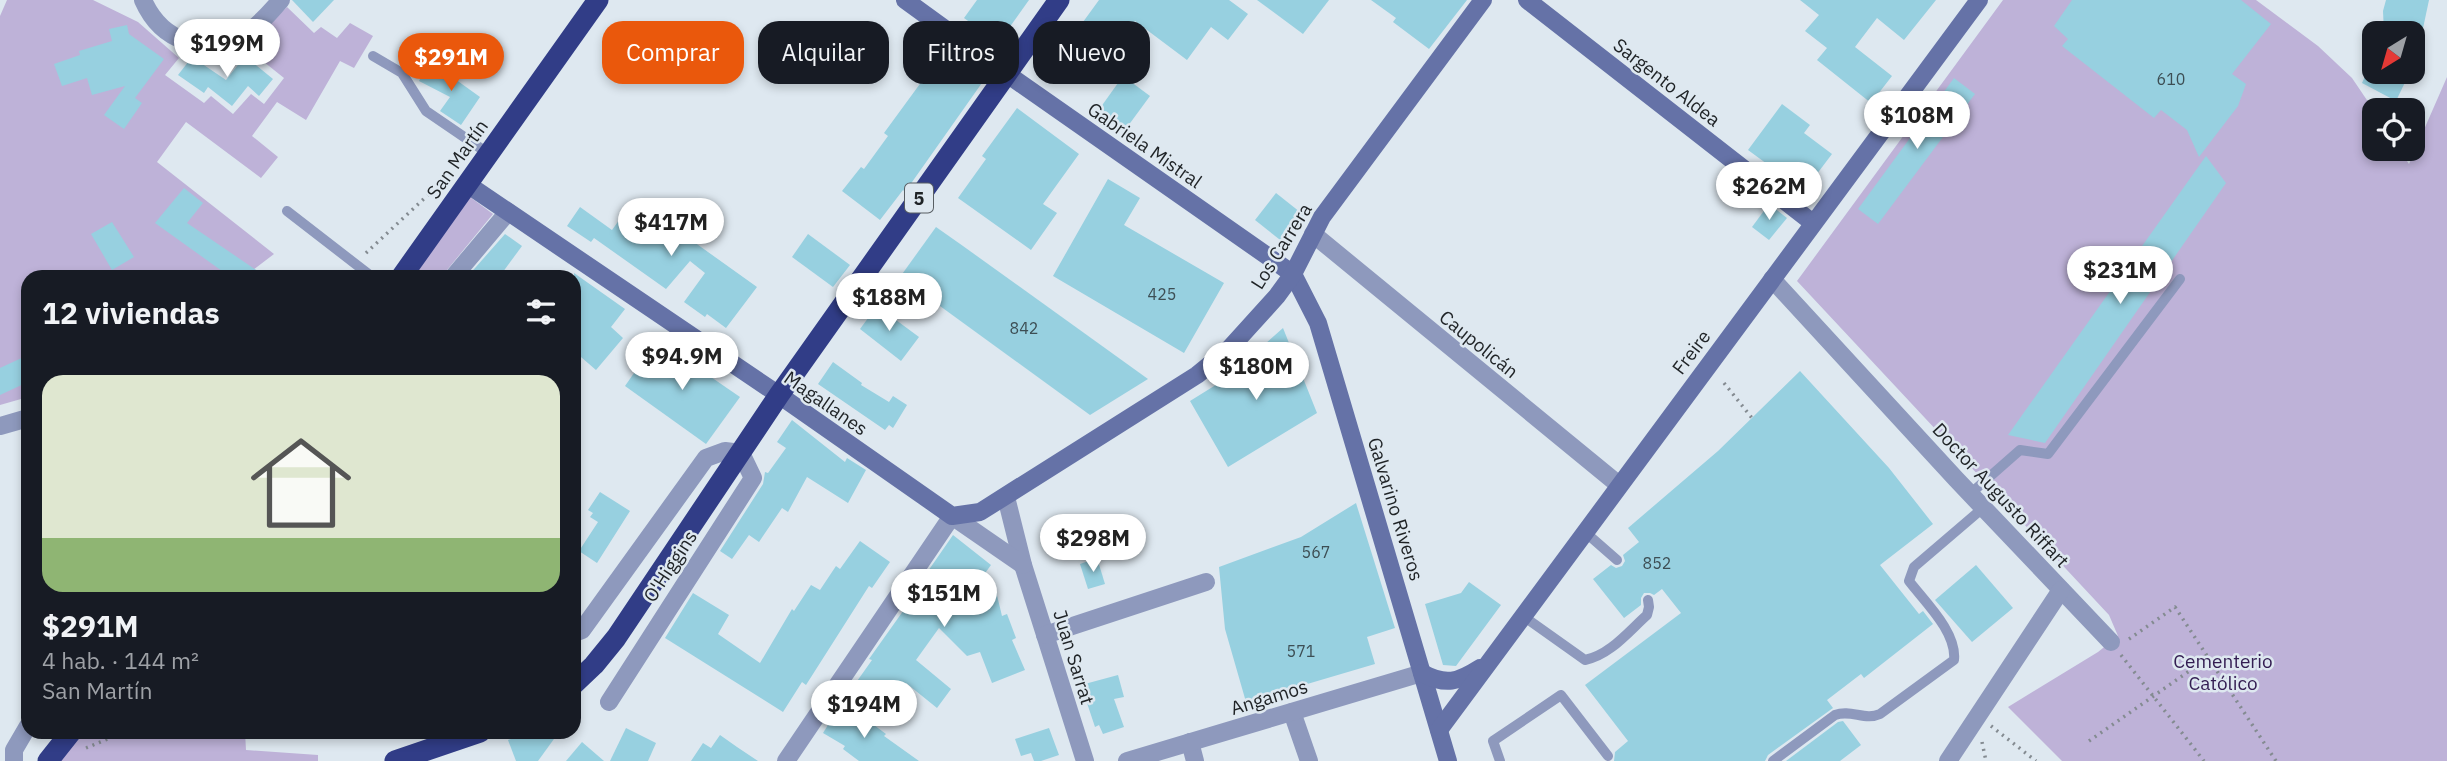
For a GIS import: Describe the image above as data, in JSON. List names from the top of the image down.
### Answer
{
  "streets": {
    "highway": ["San Martín", "5", "O'Higgins"],
    "main road": [
      "Sargento Aldea",
      "Gabriela Mistral",
      "Los Carrera",
      "Freire",
      "Magallanes",
      "Galvarino Riveros"
    ],
    "street": [
      "Caupolicán",
      "Doctor Augusto Riffart",
      "Juan Sarrat",
      "Angamos"
    ]
  },
  "crossings": [
    ["Sargento Aldea", "Freire"],
    ["Gabriela Mistral", "Los Carrera"],
    ["Gabriela Mistral", "Galvarino Riveros"],
    ["San Martín", "Magallanes"],
    ["Los Carrera", "Caupolicán"],
    ["Los Carrera", "Magallanes"],
    ["Los Carrera", "Galvarino Riveros"],
    ["Los Carrera", "Juan Sarrat"],
    ["Caupolicán", "Freire"],
    ["Freire", "Doctor Augusto Riffart"],
    ["Freire", "Galvarino Riveros"],
    ["Magallanes", "O'Higgins"],
    ["Galvarino Riveros", "Angamos"]
  ],
  "parks": ["Cementerio Católico"],
  "house_numbers": [
    "610",
    "425",
    "842",
    "567",
    "852",
    "571"
  ],
  "north": "bottom left",
  "page": {
    "price": [
      "$199M",
      "$291M",
      "$108M",
      "$262M",
      "$417M",
      "$231M",
      "$188M",
      "$94.9M",
      "$180M",
      "$298M",
      "$151M",
      "$194M"
    ],
    "chip": [
      "Comprar",
      "Alquilar",
      "Filtros",
      "Nuevo"
    ],
    "heading": "12 viviendas",
    "list": [
      {
        "name": "$291M",
        "note": "4 hab. · 144 m² · San Martín"
      }
    ]
  }
}
